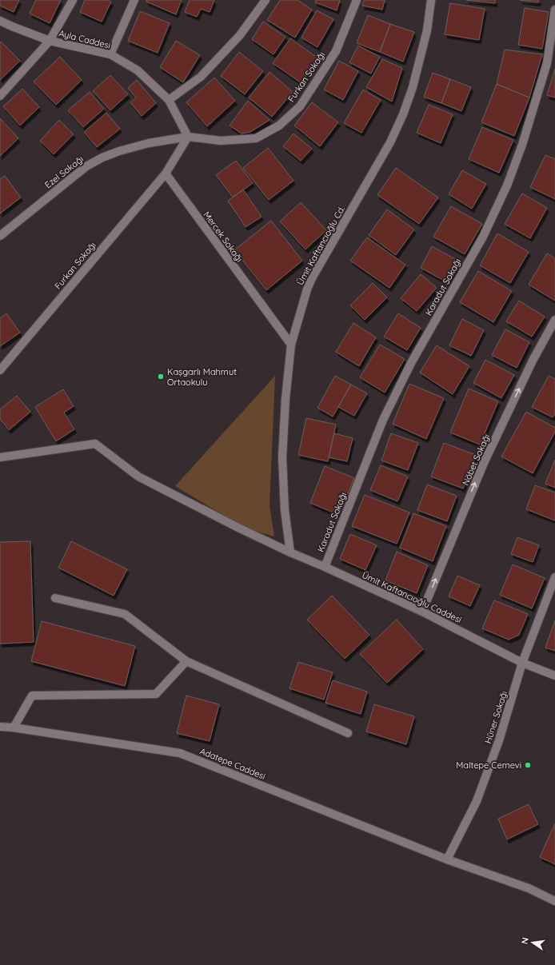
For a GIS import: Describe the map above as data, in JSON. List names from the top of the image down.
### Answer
{
  "streets": {
    "street": [
      "Ayla Caddesi",
      "Furkan Sokağı",
      "Ezel Sokağı",
      "Mercek Sokağı",
      "Ümit Kaftancıoğlu Cd.",
      "Karadut Sokağı",
      "Nöbet Sokağı",
      "Ümit Kaftancıoğlu Caddesi",
      "Hüner Sokağı",
      "Adatepe Caddesi"
    ]
  },
  "crossings": [
    ["Ayla Caddesi", "Furkan Sokağı"],
    ["Ayla Caddesi", "Ezel Sokağı"],
    ["Furkan Sokağı", "Ezel Sokağı"],
    ["Furkan Sokağı", "Mercek Sokağı"],
    ["Mercek Sokağı", "Ümit Kaftancıoğlu Cd."],
    ["Ümit Kaftancıoğlu Cd.", "Ümit Kaftancıoğlu Caddesi"],
    ["Karadut Sokağı", "Ümit Kaftancıoğlu Caddesi"],
    ["Nöbet Sokağı", "Ümit Kaftancıoğlu Caddesi"],
    ["Ümit Kaftancıoğlu Caddesi", "Hüner Sokağı"],
    ["Hüner Sokağı", "Adatepe Caddesi"]
  ],
  "one_way": ["Nöbet Sokağı"],
  "places": ["Kaşgarlı Mahmut Ortaokulu", "Maltepe Cemevi"],
  "north": "left"
}
